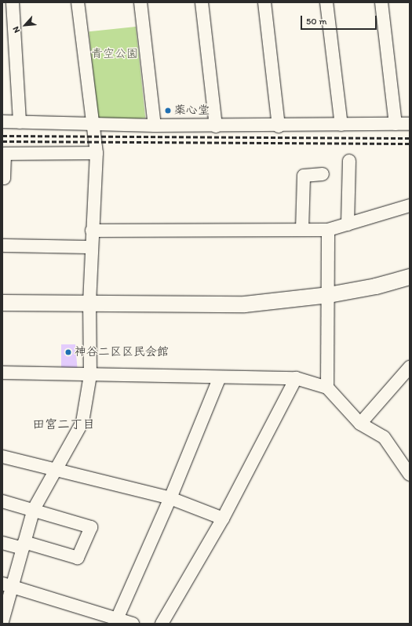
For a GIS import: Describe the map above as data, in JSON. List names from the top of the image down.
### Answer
{
  "districts": ["田宮二丁目"],
  "parks": ["青空公園"],
  "places": ["薬心堂", "神谷二区区民会館"],
  "scale_bar": "50 m",
  "north": "bottom left"
}
